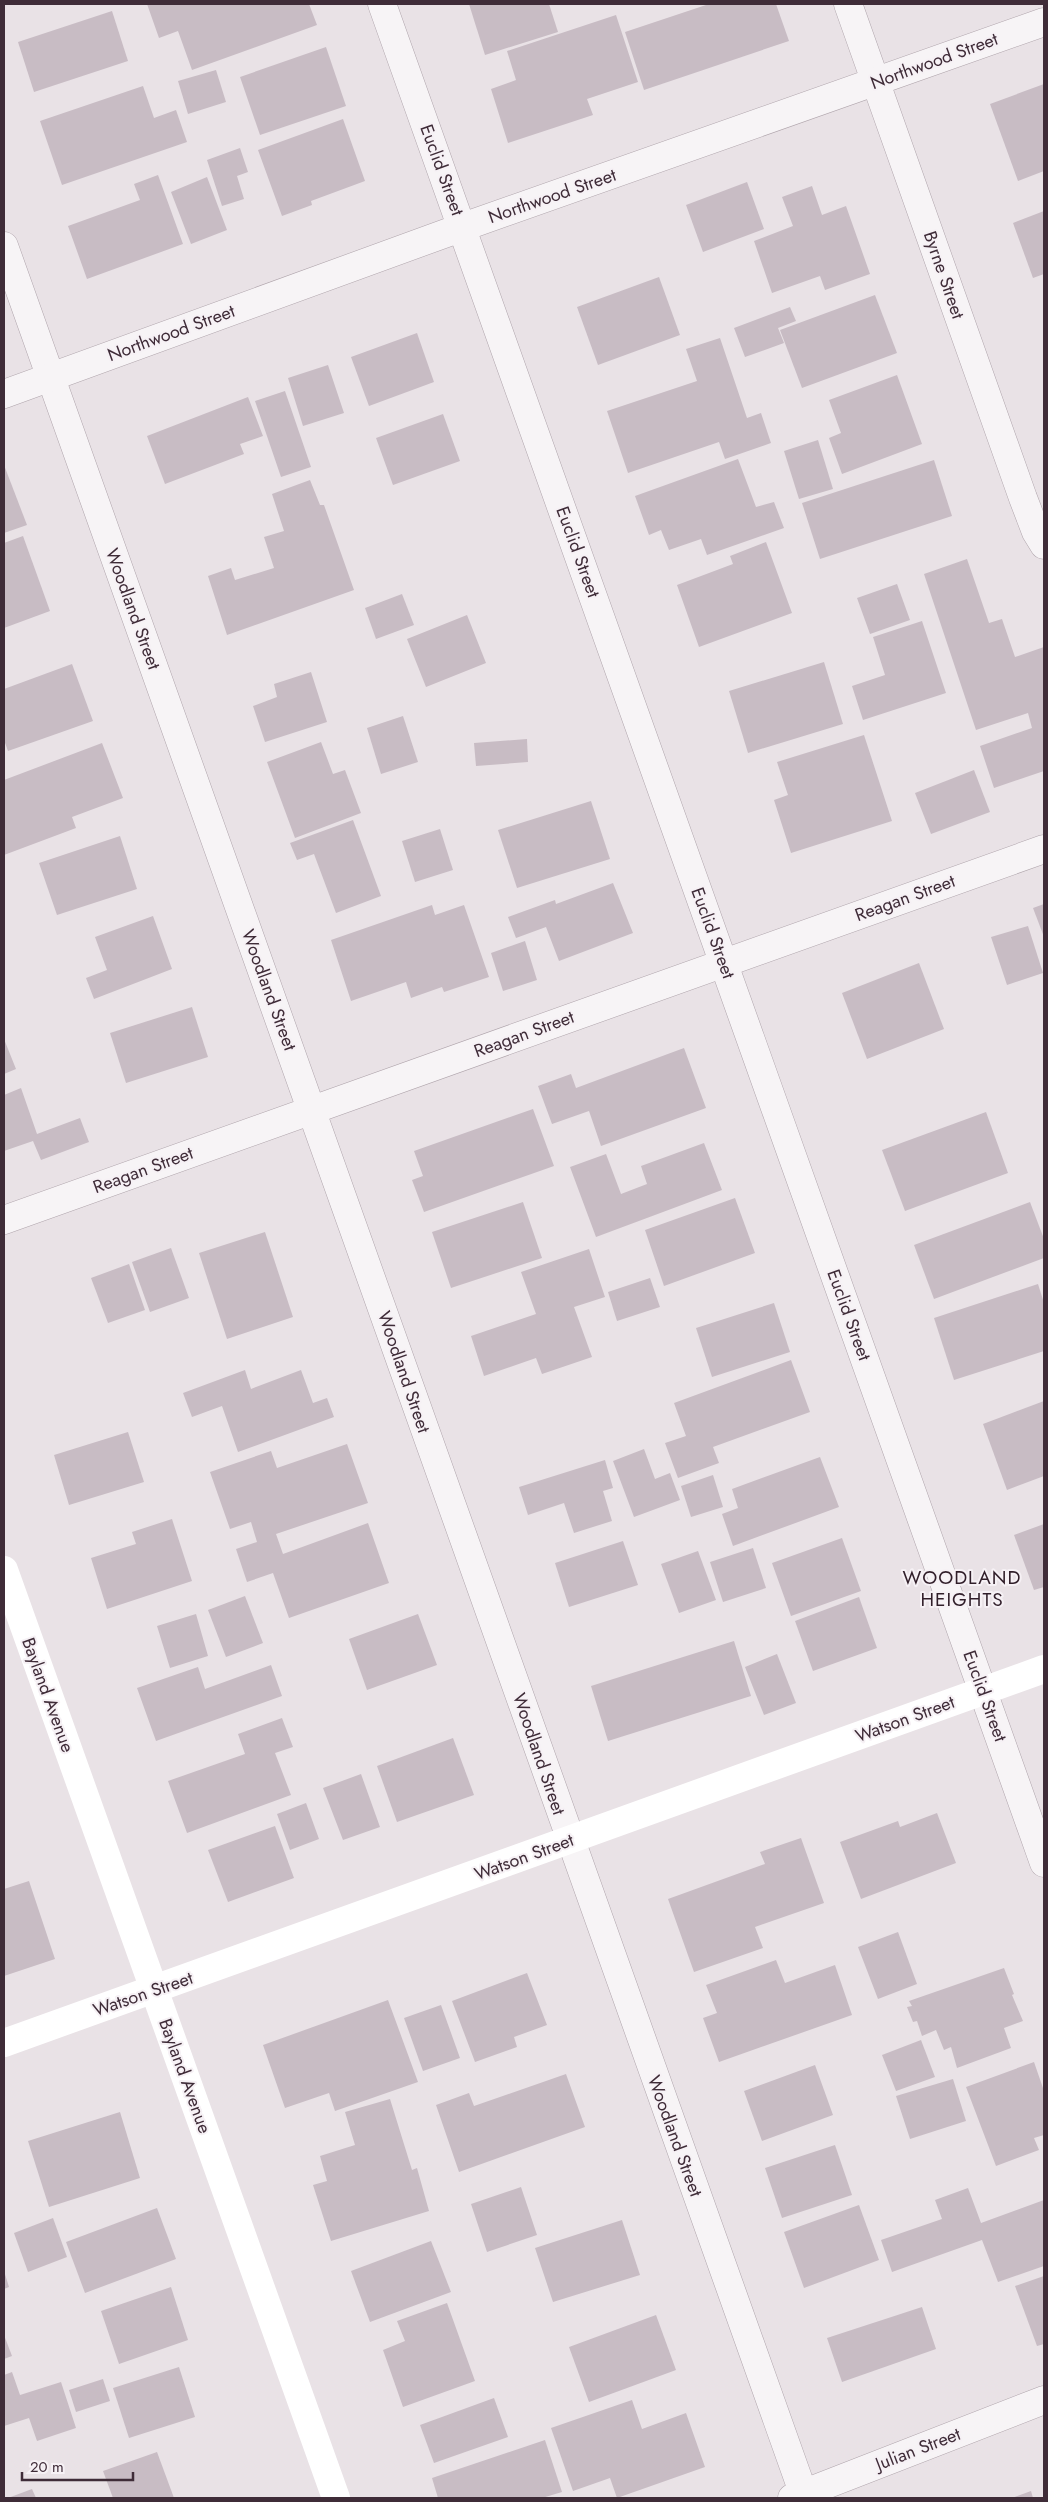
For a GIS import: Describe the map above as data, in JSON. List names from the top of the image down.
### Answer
{
  "streets": {
    "street": [
      "Northwood Street",
      "Euclid Street",
      "Byrne Street",
      "Woodland Street",
      "Reagan Street",
      "Bayland Avenue",
      "Watson Street",
      "Julian Street"
    ]
  },
  "crossings": [
    ["Northwood Street", "Euclid Street"],
    ["Northwood Street", "Byrne Street"],
    ["Northwood Street", "Woodland Street"],
    ["Euclid Street", "Reagan Street"],
    ["Euclid Street", "Watson Street"],
    ["Woodland Street", "Reagan Street"],
    ["Woodland Street", "Watson Street"],
    ["Woodland Street", "Julian Street"],
    ["Bayland Avenue", "Watson Street"]
  ],
  "districts": ["WOODLAND HEIGHTS"],
  "scale_bar": "20 m"
}
